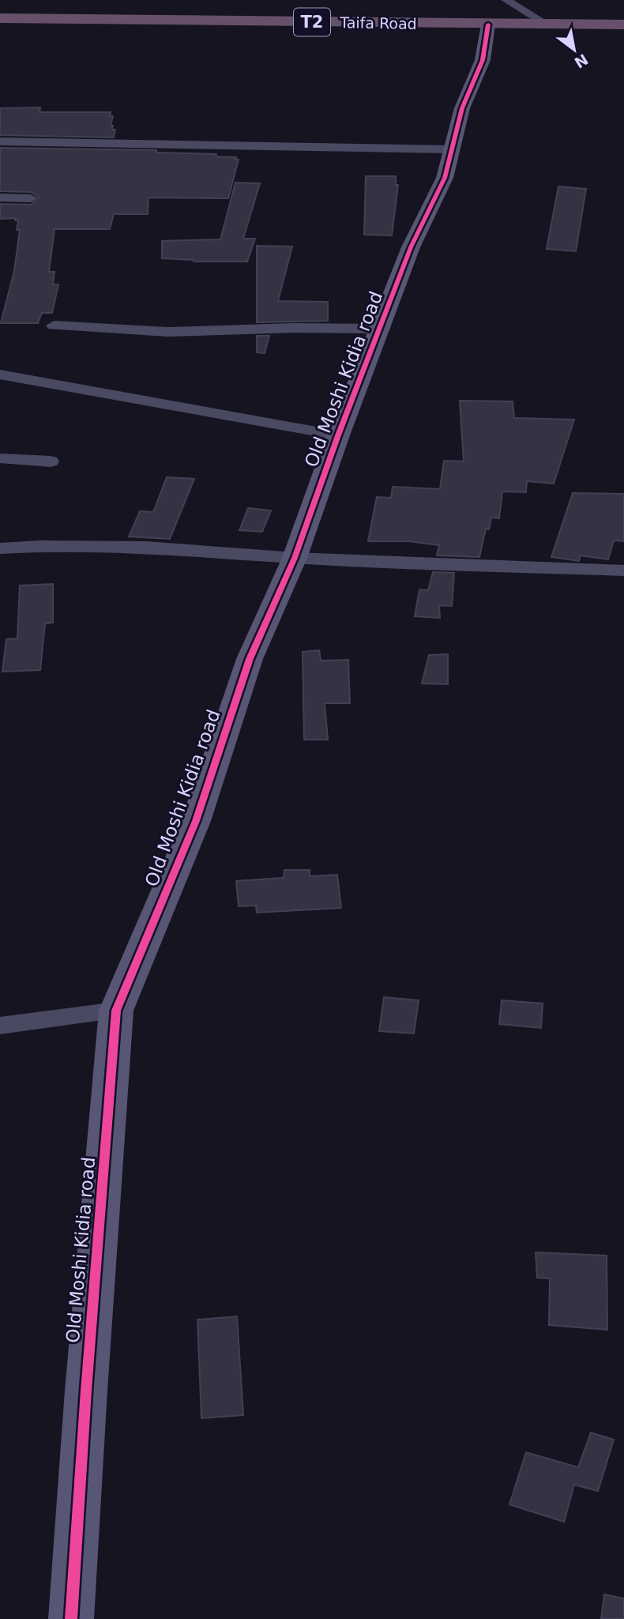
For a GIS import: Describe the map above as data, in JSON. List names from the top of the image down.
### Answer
{
  "streets": {
    "highway": ["T2", "Taifa Road"],
    "street": ["Old Moshi Kidia road"]
  },
  "crossings": [
    ["Taifa Road", "Old Moshi Kidia road"]
  ],
  "north": "bottom right"
}
